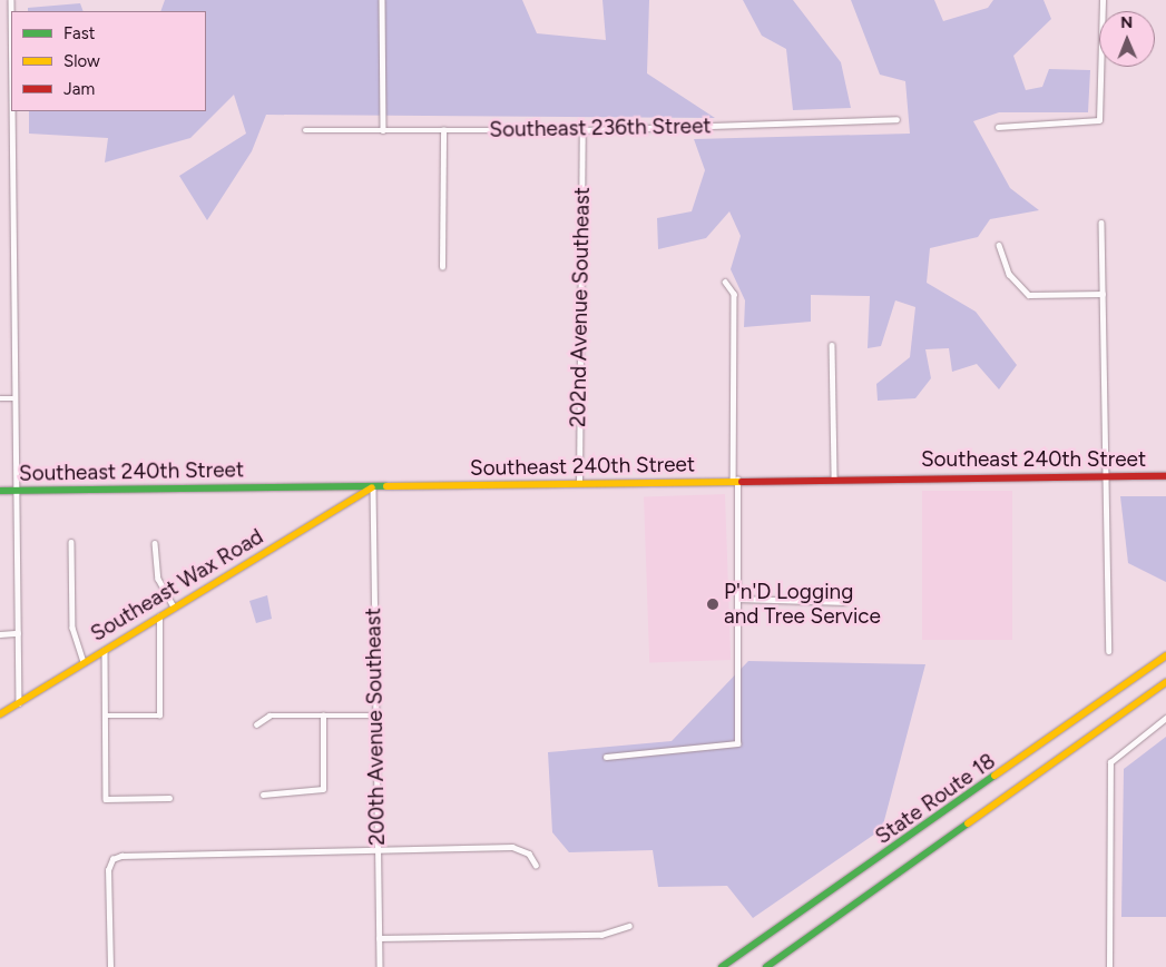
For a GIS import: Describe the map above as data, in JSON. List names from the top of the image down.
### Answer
{
  "streets": {
    "main road": ["Southeast 240th Street", "Southeast Wax Road", "State Route 18"],
    "street": ["Southeast 236th Street", "202nd Avenue Southeast", "200th Avenue Southeast"]
  },
  "crossings": [
    ["Southeast 236th Street", "202nd Avenue Southeast"],
    ["202nd Avenue Southeast", "Southeast 240th Street"],
    ["Southeast 240th Street", "Southeast Wax Road"],
    ["Southeast 240th Street", "200th Avenue Southeast"],
    ["Southeast Wax Road", "200th Avenue Southeast"]
  ],
  "places": ["P'n'D Logging and Tree Service"],
  "legend": ["Fast", "Slow", "Jam"],
  "north": "top"
}
